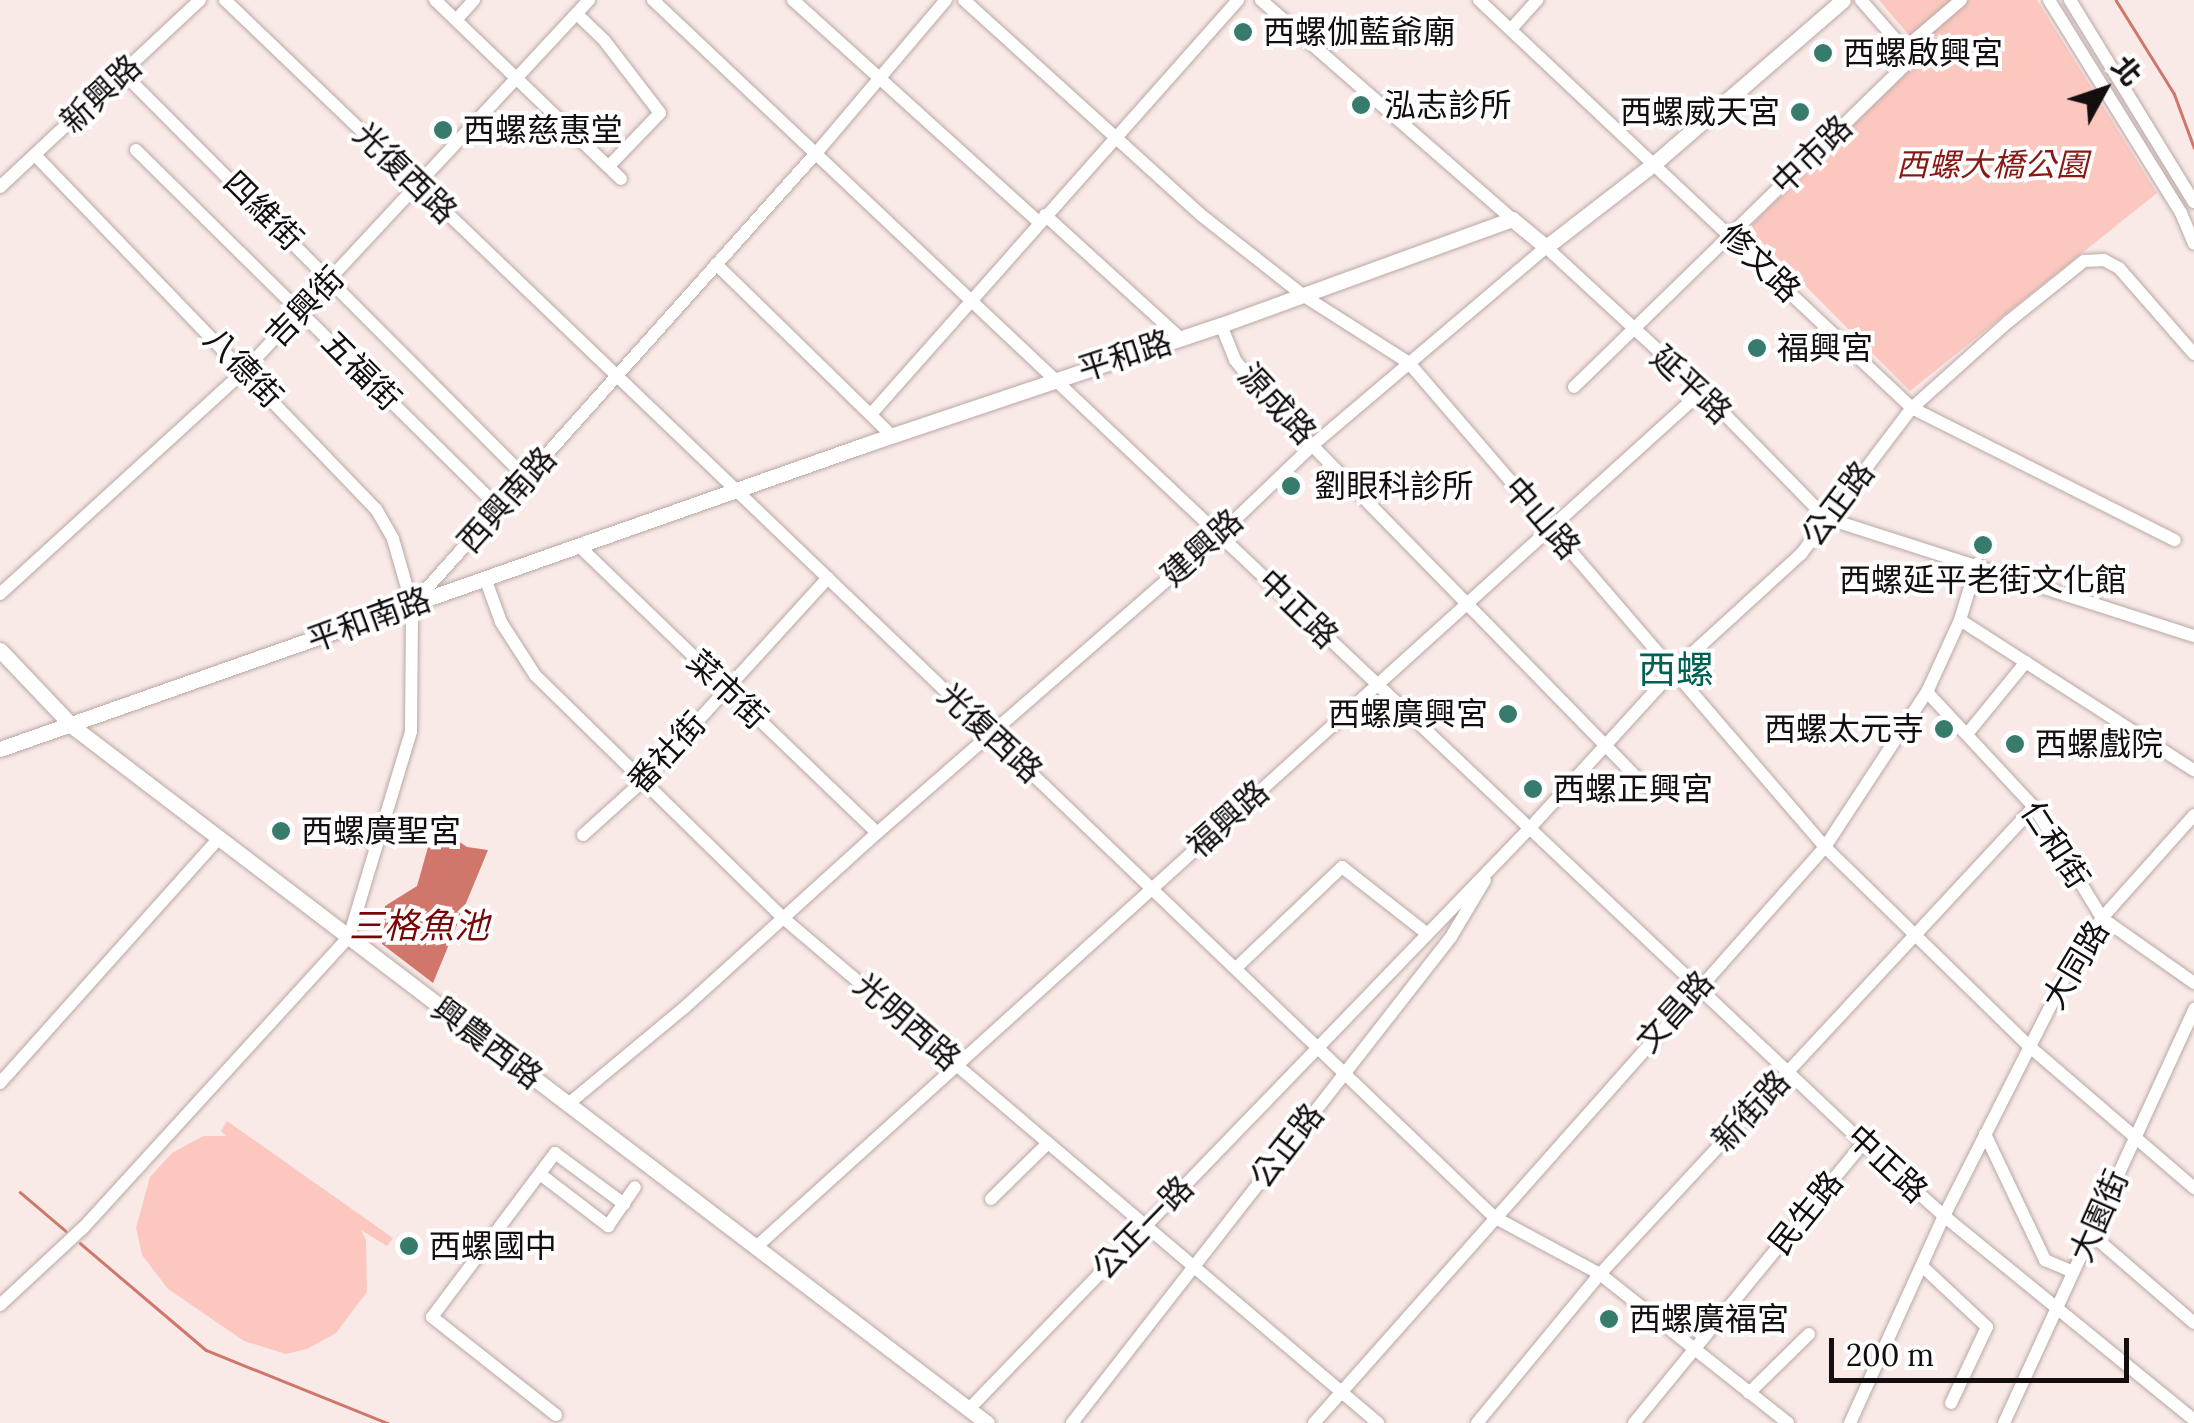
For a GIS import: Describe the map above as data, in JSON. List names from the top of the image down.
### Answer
{
  "streets": {
    "main road": [
      "平和路",
      "延平路",
      "建興路",
      "平和南路",
      "興農西路"
    ],
    "street": [
      "新興路",
      "中市路",
      "光復西路",
      "四維街",
      "修文路",
      "吉興街",
      "八德街",
      "五福街",
      "源成路",
      "西興南路",
      "公正路",
      "中山路",
      "中正路",
      "菜市街",
      "番社街",
      "福興路",
      "仁和街",
      "大同路",
      "文昌路",
      "光明西路",
      "新街路",
      "民生路",
      "大園街",
      "公正一路"
    ]
  },
  "crossings": [
    ["新興路", "四維街"],
    ["新興路", "八德街"],
    ["中市路", "修文路"],
    ["中市路", "延平路"],
    ["光復西路", "吉興街"],
    ["光復西路", "平和路"],
    ["光復西路", "西興南路"],
    ["光復西路", "公正路"],
    ["光復西路", "建興路"],
    ["光復西路", "平和南路"],
    ["光復西路", "番社街"],
    ["光復西路", "福興路"],
    ["光復西路", "文昌路"],
    ["光復西路", "新街路"],
    ["光復西路", "民生路"],
    ["光復西路", "公正一路"],
    ["四維街", "吉興街"],
    ["四維街", "西興南路"],
    ["修文路", "公正路"],
    ["修文路", "建興路"],
    ["吉興街", "八德街"],
    ["吉興街", "五福街"],
    ["平和路", "延平路"],
    ["平和路", "源成路"],
    ["平和路", "中山路"],
    ["平和路", "中正路"],
    ["平和路", "平和南路"],
    ["八德街", "西興南路"],
    ["八德街", "平和南路"],
    ["五福街", "西興南路"],
    ["延平路", "公正路"],
    ["延平路", "建興路"],
    ["延平路", "福興路"],
    ["延平路", "文昌路"],
    ["源成路", "公正路"],
    ["源成路", "建興路"],
    ["源成路", "福興路"],
    ["西興南路", "中正路"],
    ["西興南路", "平和南路"],
    ["公正路", "中山路"],
    ["公正路", "中正路"],
    ["公正路", "光明西路"],
    ["公正路", "公正一路"],
    ["中山路", "建興路"],
    ["中山路", "福興路"],
    ["中山路", "大同路"],
    ["中山路", "文昌路"],
    ["中山路", "新街路"],
    ["中山路", "大園街"],
    ["建興路", "中正路"],
    ["建興路", "菜市街"],
    ["建興路", "光明西路"],
    ["建興路", "興農西路"],
    ["中正路", "福興路"],
    ["中正路", "大同路"],
    ["中正路", "文昌路"],
    ["中正路", "新街路"],
    ["中正路", "民生路"],
    ["中正路", "大園街"],
    ["平和南路", "菜市街"],
    ["平和南路", "光明西路"],
    ["平和南路", "興農西路"],
    ["菜市街", "番社街"],
    ["番社街", "光明西路"],
    ["福興路", "光明西路"],
    ["福興路", "興農西路"],
    ["仁和街", "大同路"],
    ["仁和街", "文昌路"],
    ["仁和街", "新街路"],
    ["文昌路", "光明西路"],
    ["光明西路", "公正一路"],
    ["興農西路", "公正一路"]
  ],
  "districts": ["西螺"],
  "water": ["三格魚池"],
  "parks": ["西螺大橋公園"],
  "places": [
    "西螺伽藍爺廟",
    "西螺啟興宮",
    "泓志診所",
    "西螺威天宮",
    "西螺慈惠堂",
    "福興宮",
    "劉眼科診所",
    "西螺延平老街文化館",
    "西螺廣興宮",
    "西螺太元寺",
    "西螺戲院",
    "西螺正興宮",
    "西螺廣聖宮",
    "西螺國中",
    "西螺廣福宮"
  ],
  "scale_bar": "200 m",
  "north": "top right"
}
